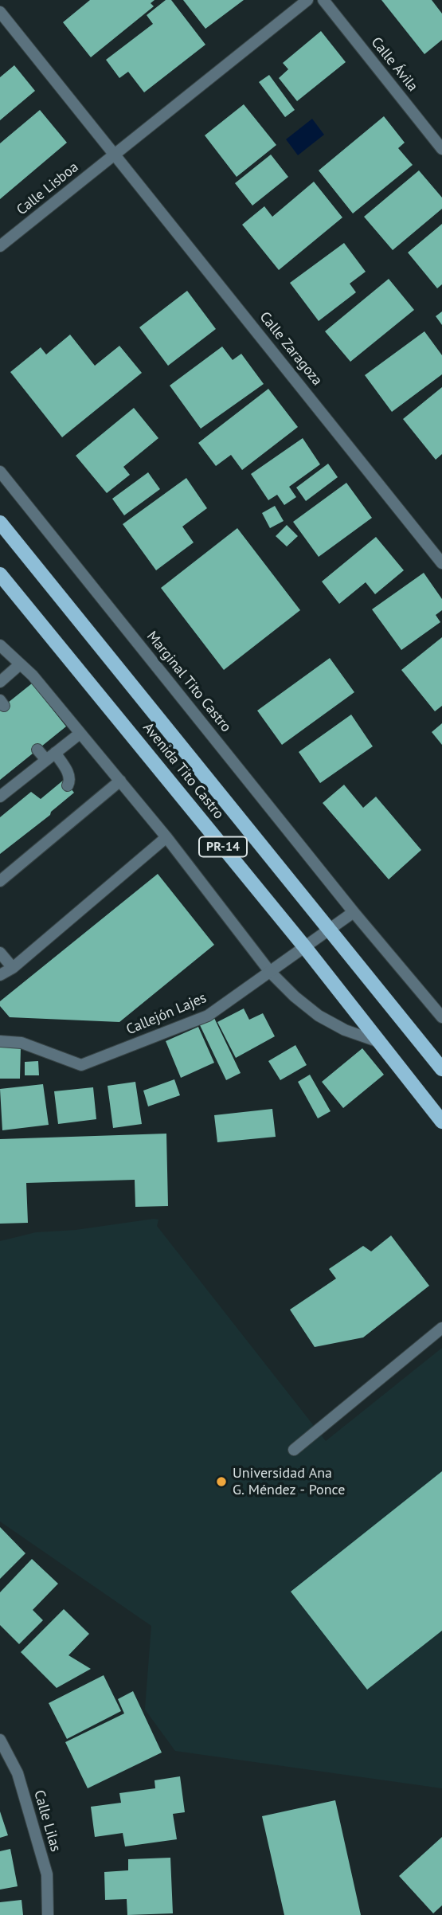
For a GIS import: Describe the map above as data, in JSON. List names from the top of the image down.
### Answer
{
  "streets": {
    "main road": ["Avenida Tito Castro", "PR-14"],
    "street": [
      "Calle Ávila",
      "Calle Lisboa",
      "Calle Zaragoza",
      "Marginal Tito Castro",
      "Callejón Lajes",
      "Calle Lilas"
    ]
  },
  "crossings": [
    ["Calle Lisboa", "Calle Zaragoza"],
    ["Marginal Tito Castro", "Callejón Lajes"],
    ["Avenida Tito Castro", "Callejón Lajes"]
  ],
  "places": ["Universidad Ana G. Méndez - Ponce"]
}
